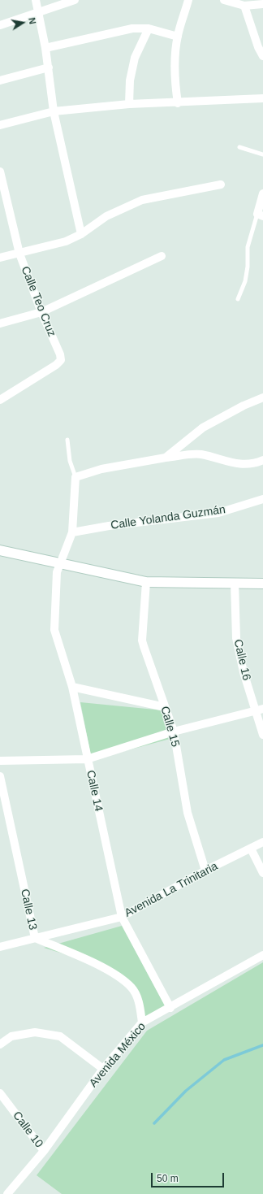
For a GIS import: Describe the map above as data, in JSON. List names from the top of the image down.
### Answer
{
  "streets": {
    "street": [
      "Calle Teo Cruz",
      "Calle Yolanda Guzmán",
      "Calle 16",
      "Calle 15",
      "Calle 14",
      "Avenida La Trinitaria",
      "Calle 13",
      "Avenida México",
      "Calle 10"
    ]
  },
  "crossings": [
    ["Calle Yolanda Guzmán", "Calle 14"],
    ["Calle 15", "Avenida La Trinitaria"],
    ["Calle 14", "Avenida La Trinitaria"],
    ["Calle 14", "Avenida México"],
    ["Avenida La Trinitaria", "Calle 13"],
    ["Calle 13", "Avenida México"],
    ["Avenida México", "Calle 10"]
  ],
  "scale_bar": "50 m",
  "north": "right"
}
